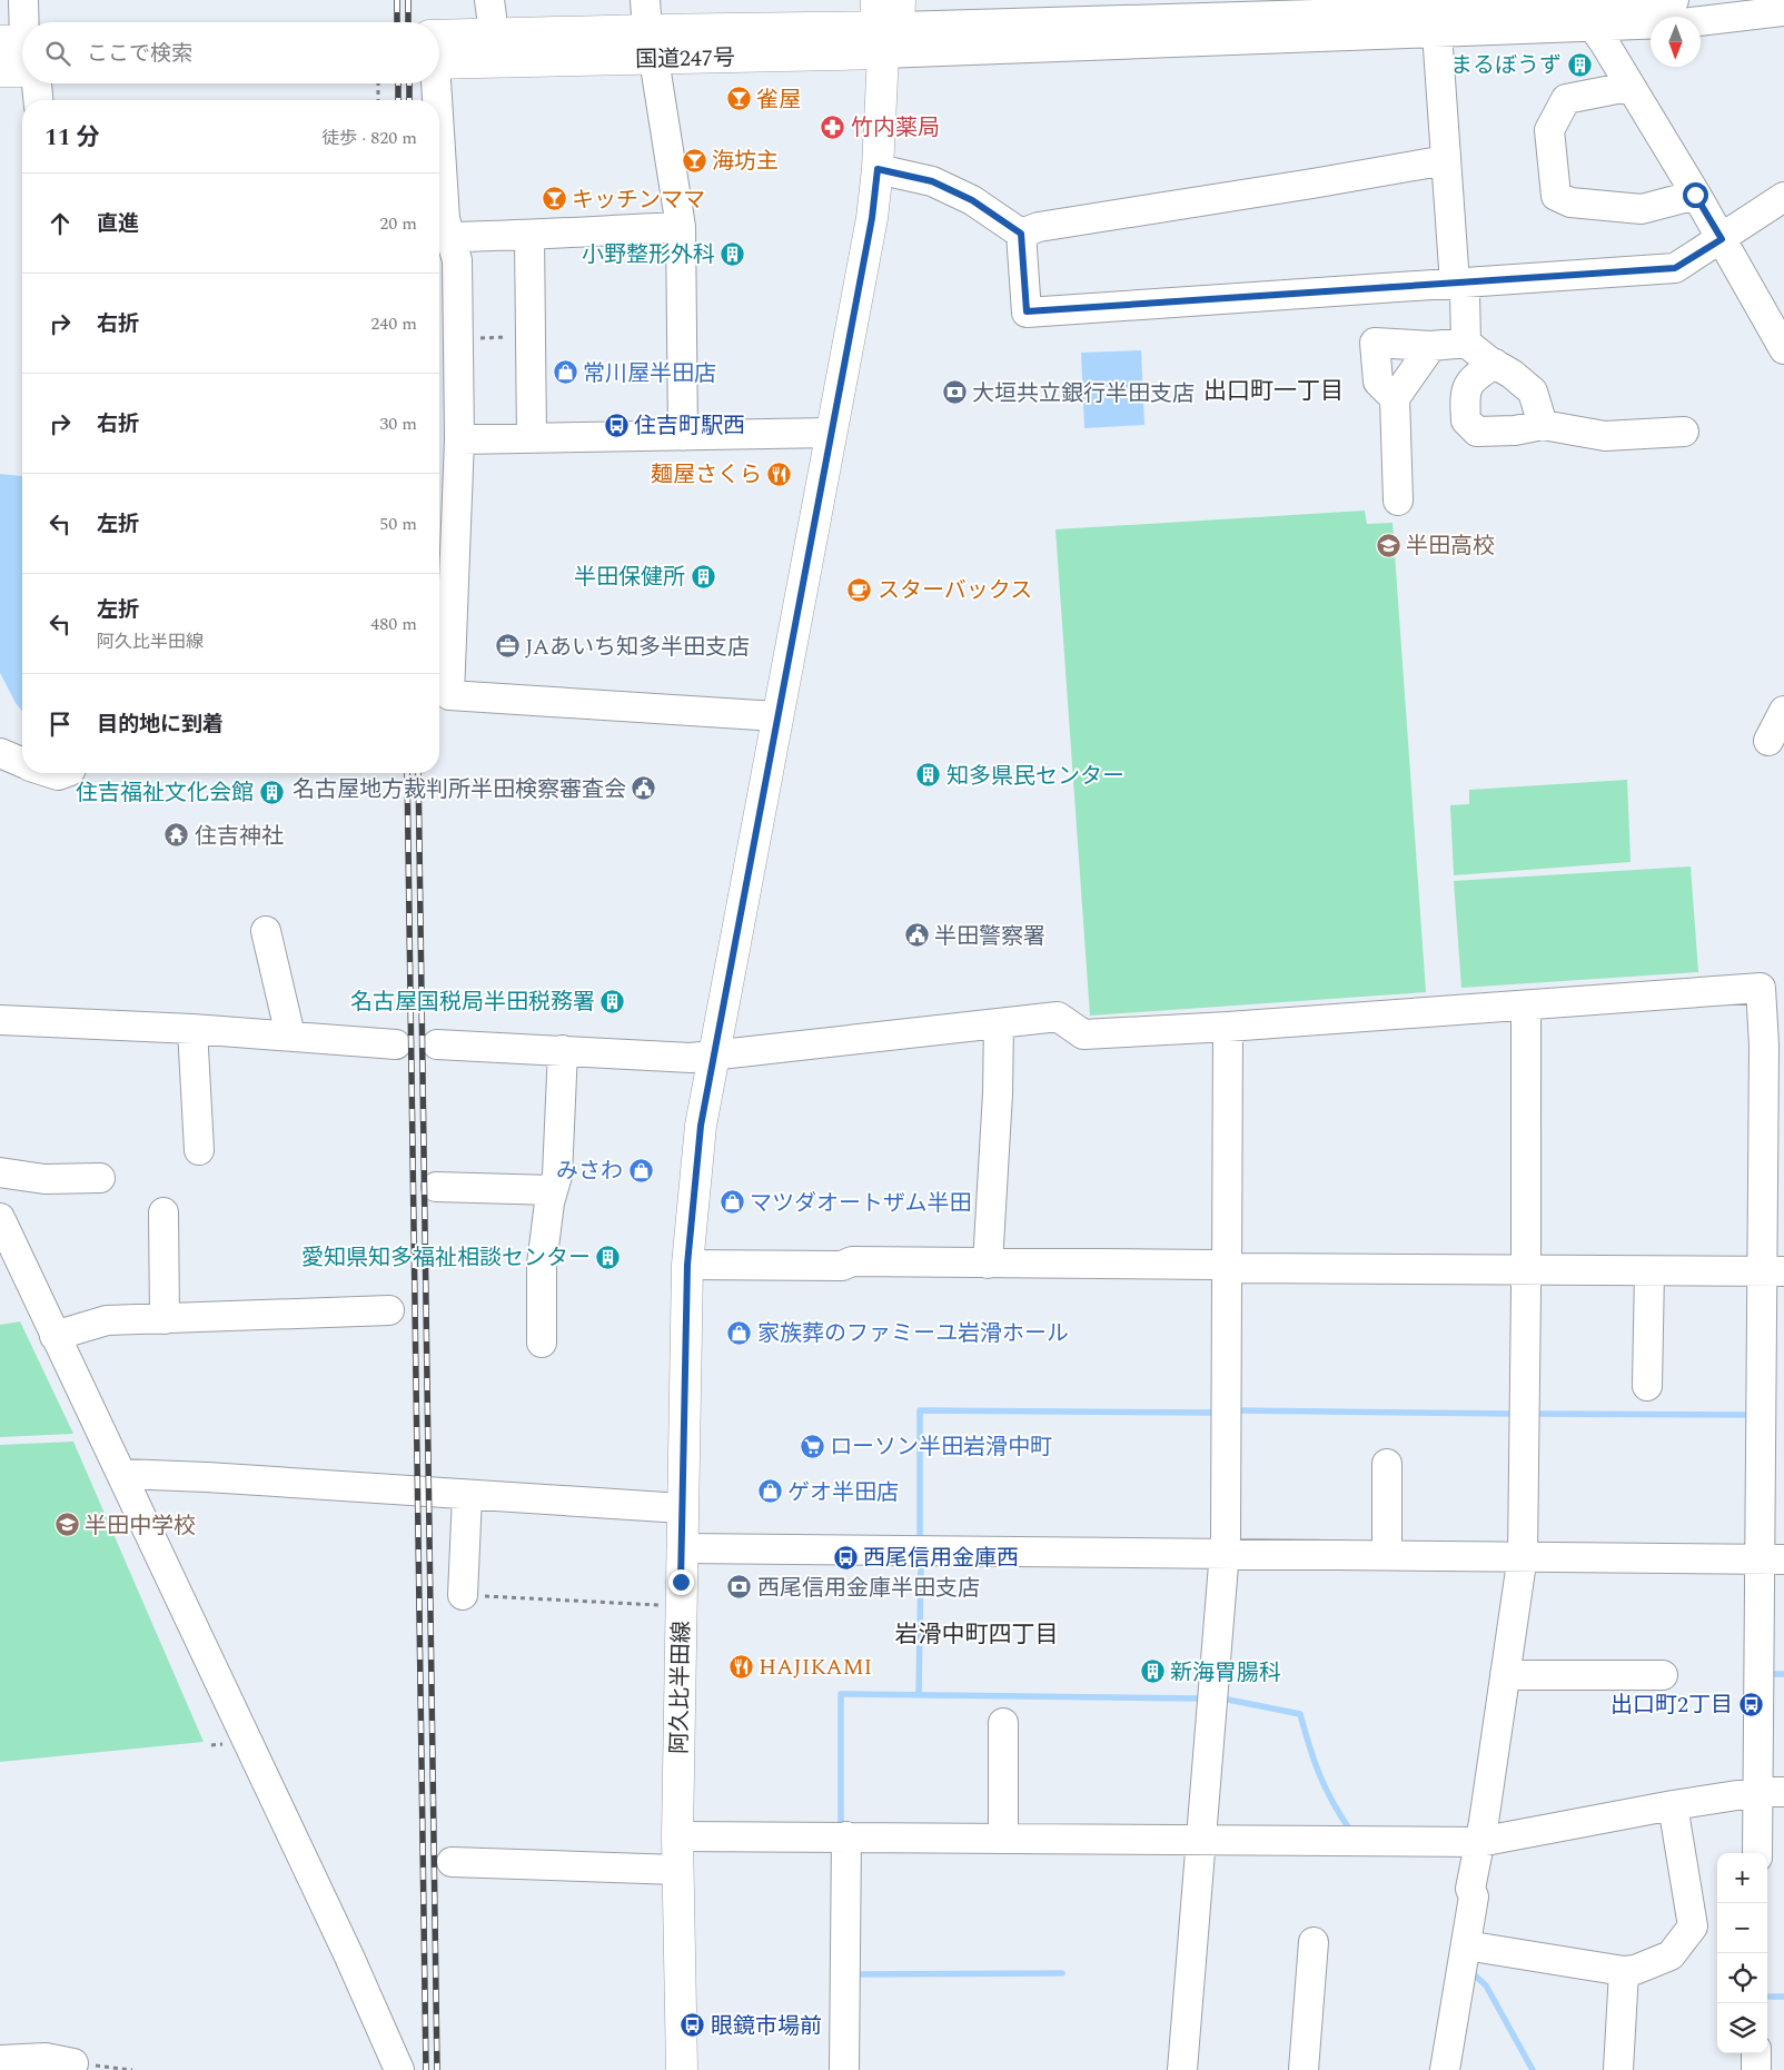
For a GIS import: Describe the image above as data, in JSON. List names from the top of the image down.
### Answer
{
  "streets": {
    "main road": ["国道247号", "阿久比半田線"]
  },
  "crossings": [
    ["国道247号", "阿久比半田線"]
  ],
  "districts": ["出口町一丁目", "岩滑中町四丁目"],
  "places": {
    "building": [
      "まるぼうず",
      "小野整形外科",
      "半田保健所",
      "知多県民センター",
      "住吉福祉文化会館",
      "名古屋国税局半田税務署",
      "愛知県知多福祉相談センター",
      "新海胃腸科"
    ],
    "bar": ["雀屋", "海坊主", "キッチンママ"],
    "pharmacy": ["竹内薬局"],
    "shop": [
      "常川屋半田店",
      "みさわ",
      "マツダオートザム半田",
      "家族葬のファミーユ岩滑ホール",
      "ゲオ半田店"
    ],
    "bank": ["大垣共立銀行半田支店", "西尾信用金庫半田支店"],
    "bus stop": [
      "住吉町駅西",
      "西尾信用金庫西",
      "出口町2丁目",
      "眼鏡市場前"
    ],
    "restaurant": ["麺屋さくら", "HAJIKAMI"],
    "school or university": ["半田高校", "半田中学校"],
    "cafe": ["スターバックス"],
    "office": ["JAあいち知多半田支店"],
    "public building": ["名古屋地方裁判所半田検察審査会", "半田警察署"],
    "temple": ["住吉神社"],
    "supermarket": ["ローソン半田岩滑中町"]
  },
  "north": "bottom",
  "page": {
    "search": "ここで検索",
    "heading": ["11 分", "徒歩 · 820 m"],
    "list": [
      ["直進", "20 m"],
      ["右折", "240 m"],
      ["右折", "30 m"],
      ["左折", "50 m"],
      ["左折", "阿久比半田線", "480 m"],
      "目的地に到着"
    ],
    "map_buttons": ["+", "−"]
  }
}
